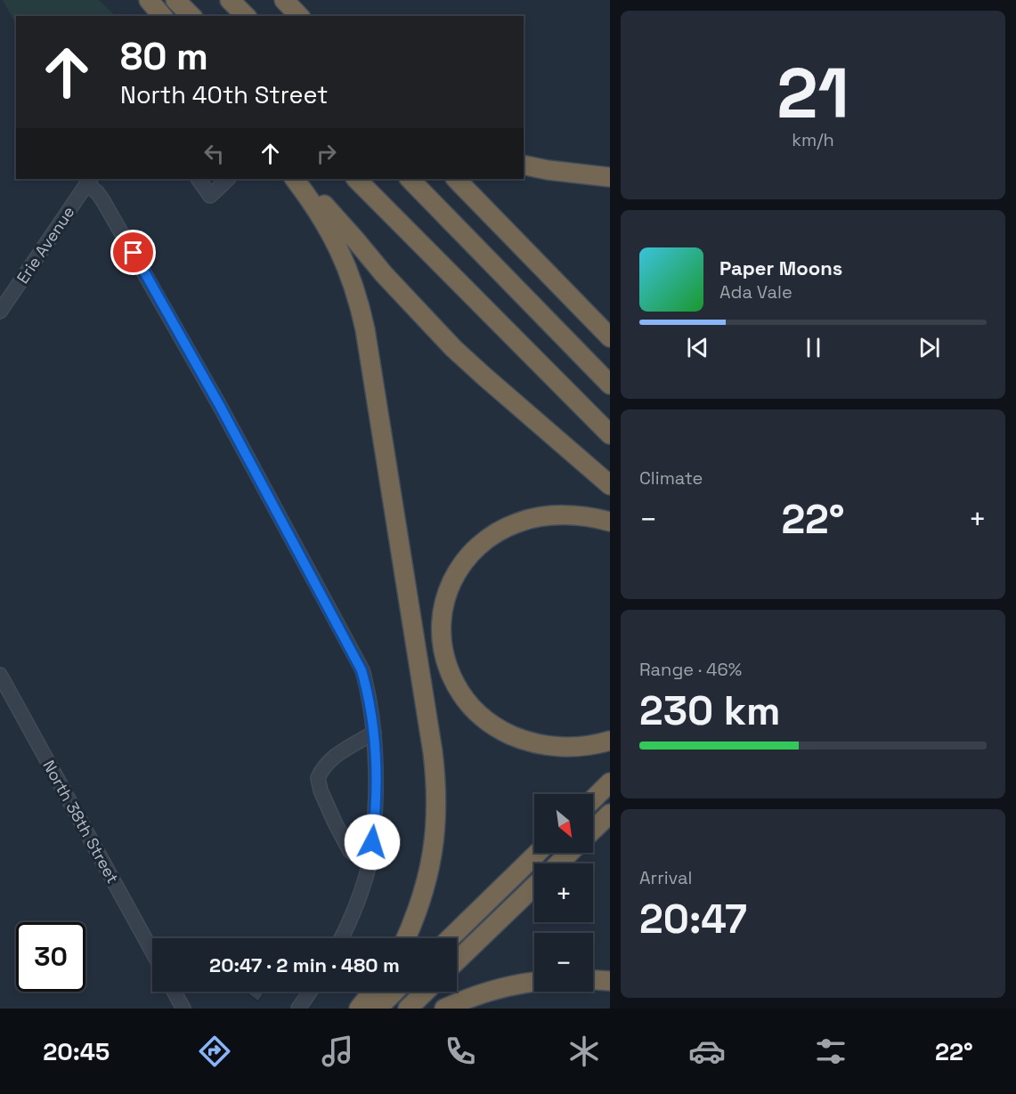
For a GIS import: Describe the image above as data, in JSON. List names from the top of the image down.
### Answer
{
  "streets": {
    "street": ["Erie Avenue", "North 38th Street"]
  },
  "north": "bottom right",
  "page": {
    "tile": [
      ["21", "km/h"],
      "Climate",
      ["Range · 46%", "230 km"],
      ["Arrival", "20:47"]
    ],
    "turn": ["80 m", "North 40th Street"],
    "song": ["Paper Moons", "Ada Vale"],
    "heat": ["−", "22°", "+"],
    "map_buttons": ["+", "−"],
    "limit": "30",
    "trip": "20:47 · 2 min · 480 m",
    "tabs": ["20:45", "22°"]
  }
}
